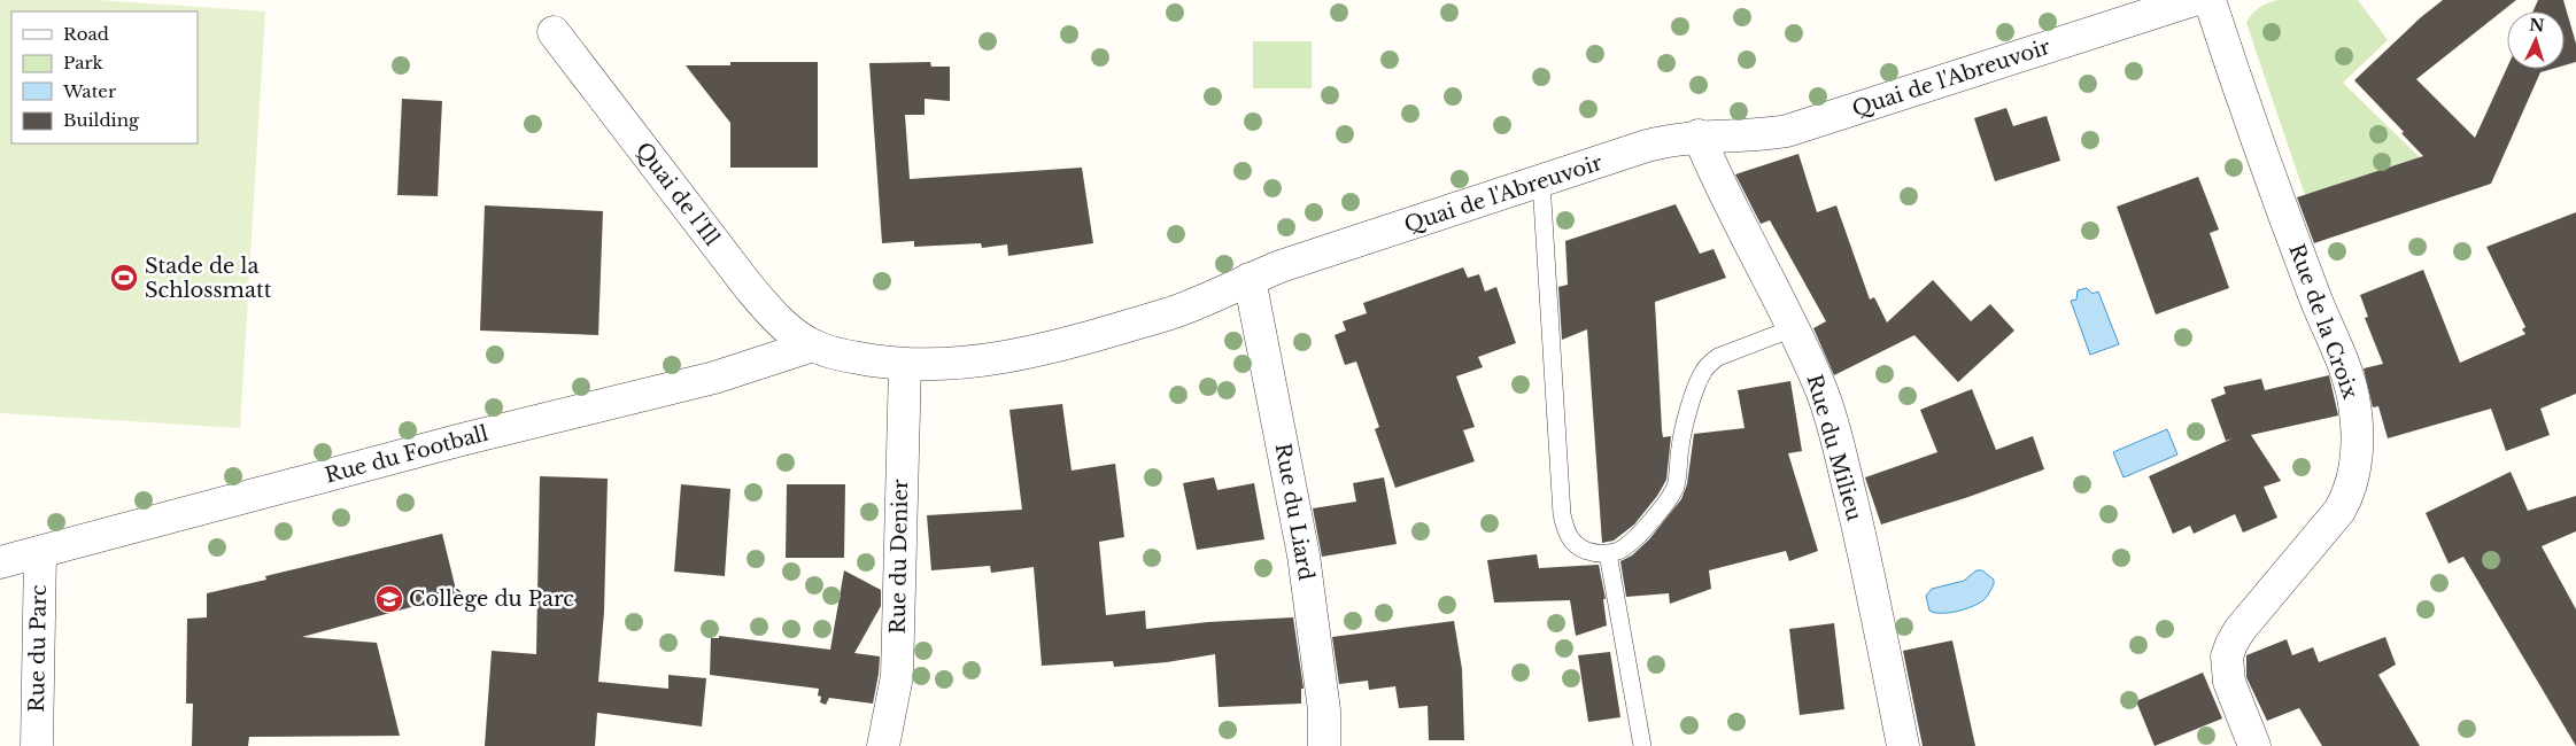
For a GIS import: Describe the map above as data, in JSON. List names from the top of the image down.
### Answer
{
  "streets": {
    "street": [
      "Quai de l'Abreuvoir",
      "Quai de l'Ill",
      "Rue de la Croix",
      "Rue du Milieu",
      "Rue du Football",
      "Rue du Liard",
      "Rue du Denier",
      "Rue du Parc"
    ]
  },
  "crossings": [
    ["Quai de l'Abreuvoir", "Quai de l'Ill"],
    ["Quai de l'Abreuvoir", "Rue du Milieu"],
    ["Quai de l'Abreuvoir", "Rue du Football"],
    ["Quai de l'Abreuvoir", "Rue du Liard"],
    ["Quai de l'Abreuvoir", "Rue du Denier"],
    ["Quai de l'Ill", "Rue du Football"],
    ["Rue du Football", "Rue du Parc"]
  ],
  "places": {
    "sports": ["Stade de la Schlossmatt"],
    "school or university": ["Collège du Parc"]
  },
  "legend": [
    "Road",
    "Park",
    "Water",
    "Building"
  ],
  "north": "top"
}
